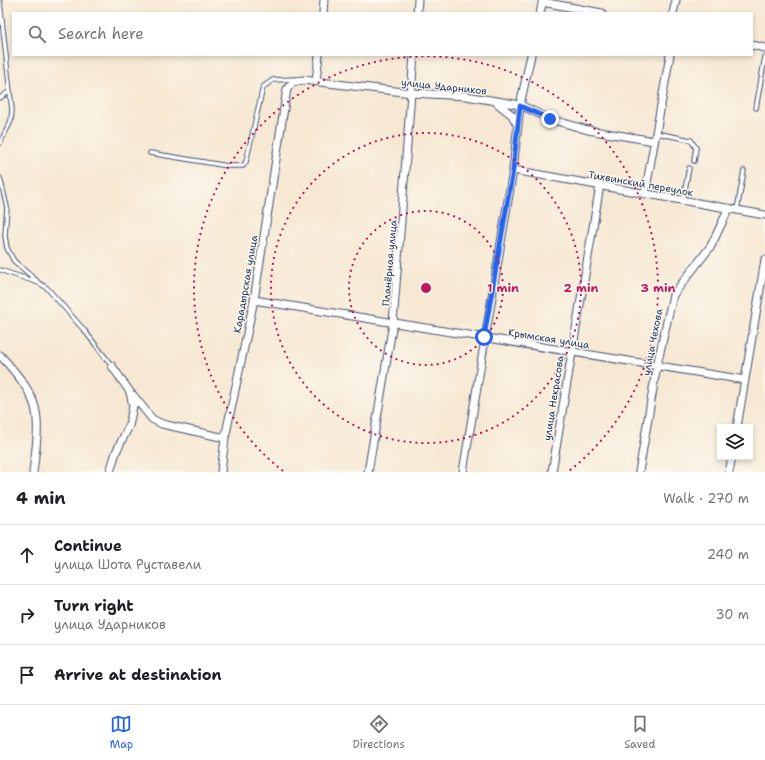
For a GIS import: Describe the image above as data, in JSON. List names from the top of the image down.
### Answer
{
  "streets": {
    "street": [
      "улица Ударников",
      "Тихвинский переулок",
      "Планёрная улица",
      "Карадырская улица",
      "Крымская улица",
      "улица Чехова",
      "улица Некрасова"
    ]
  },
  "crossings": [
    ["улица Ударников", "Планёрная улица"],
    ["улица Ударников", "Карадырская улица"],
    ["Тихвинский переулок", "улица Чехова"],
    ["Тихвинский переулок", "улица Некрасова"],
    ["Планёрная улица", "Крымская улица"],
    ["Карадырская улица", "Крымская улица"],
    ["Крымская улица", "улица Чехова"],
    ["Крымская улица", "улица Некрасова"]
  ],
  "page": {
    "search": "Search here",
    "heading": ["4 min", "Walk · 270 m"],
    "list": [
      ["Continue", "улица Шота Руставели", "240 m"],
      ["Turn right", "улица Ударников", "30 m"],
      "Arrive at destination"
    ],
    "nav": ["Map", "Directions", "Saved"]
  },
  "rings": ["1 min", "2 min", "3 min"]
}
